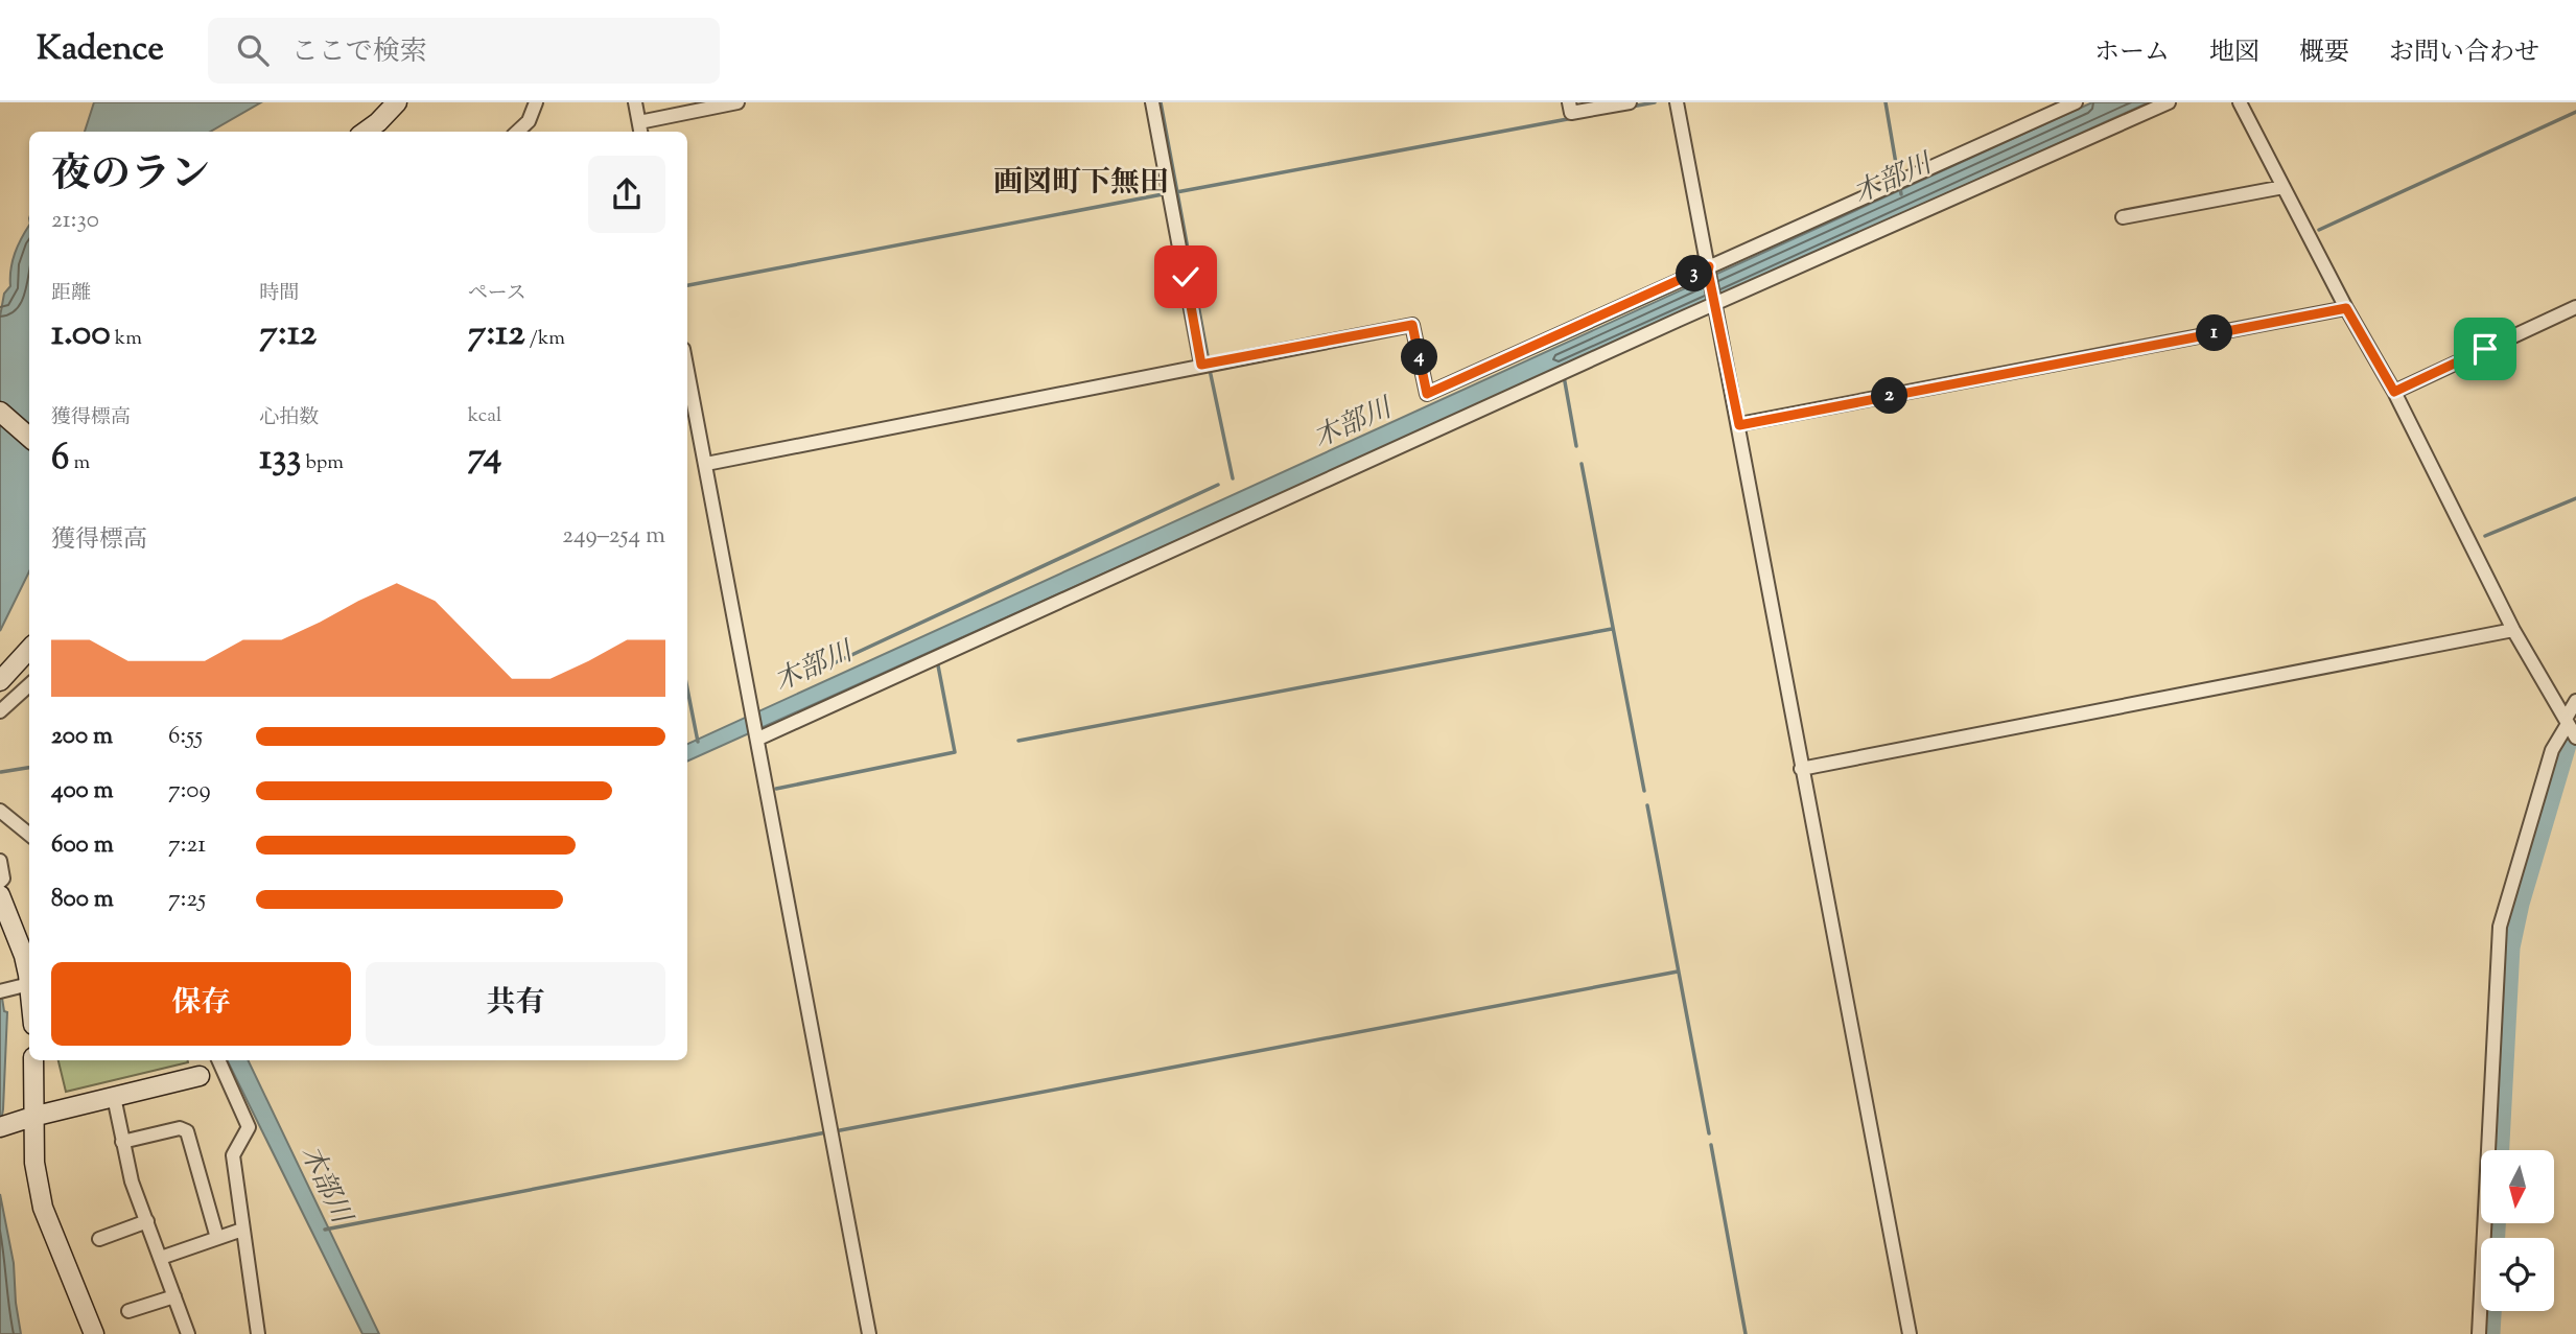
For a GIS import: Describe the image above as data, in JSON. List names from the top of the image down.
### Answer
{
  "districts": ["画図町下無田"],
  "water": ["木部川"],
  "north": "bottom",
  "page": {
    "header": "Kadence",
    "search": "ここで検索",
    "nav": [
      "ホーム",
      "地図",
      "概要",
      "お問い合わせ"
    ],
    "heading": ["夜のラン", "21:30"],
    "pins": [
      "3",
      "1",
      "4",
      "2"
    ],
    "stats": [
      ["距離", "1.00 km"],
      ["時間", "7:12"],
      ["ペース", "7:12 /km"],
      ["獲得標高", "6 m"],
      ["心拍数", "133 bpm"],
      ["kcal", "74"]
    ],
    "chart": ["獲得標高", "249–254 m"],
    "list": [
      {
        "name": "200 m",
        "note": "6:55"
      },
      {
        "name": "400 m",
        "note": "7:09"
      },
      {
        "name": "600 m",
        "note": "7:21"
      },
      {
        "name": "800 m",
        "note": "7:25"
      }
    ],
    "buttons": ["保存", "共有"]
  }
}
